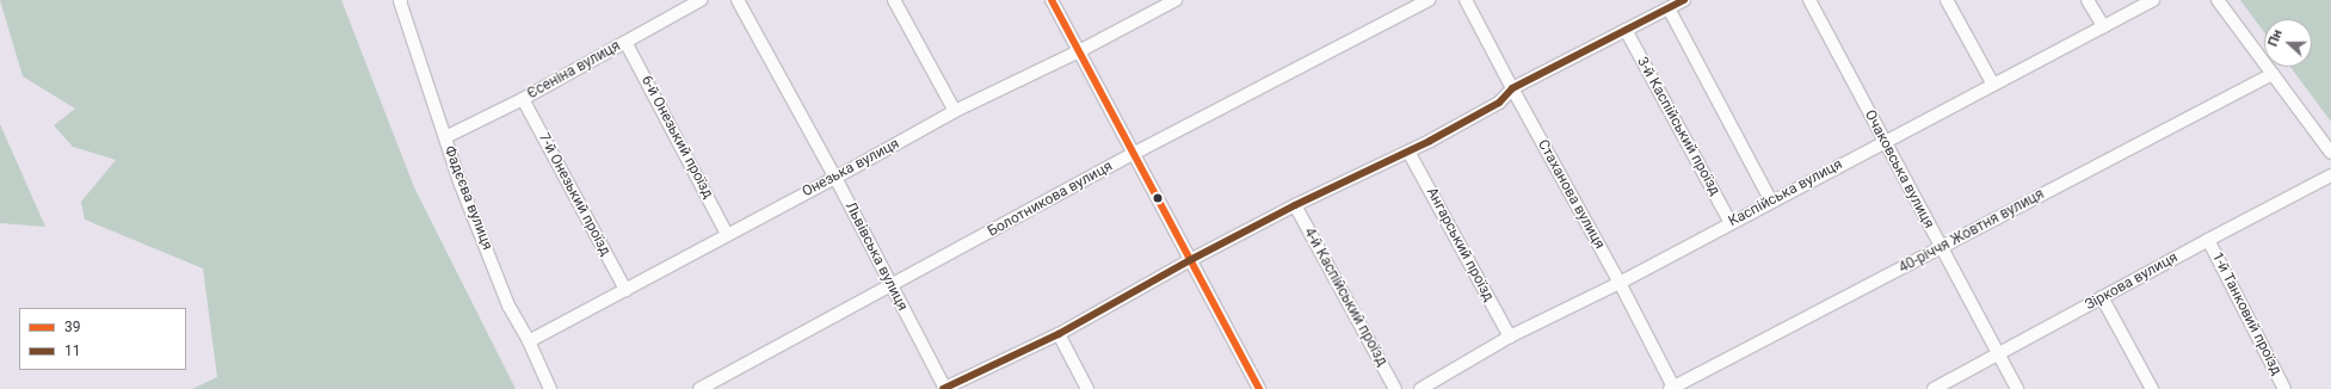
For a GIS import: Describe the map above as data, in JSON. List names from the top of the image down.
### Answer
{
  "streets": {
    "street": [
      "Єсеніна вулиця",
      "3-й Каспійський проїзд",
      "6-й Онезький проїзд",
      "Онезька вулиця",
      "Очаковська вулиця",
      "Каспійська вулиця",
      "7-й Онезький проїзд",
      "Стаханова вулиця",
      "Фадєєва вулиця",
      "Болотникова вулиця",
      "40-річчя Жовтня вулиця",
      "Ангарський проїзд",
      "Львівська вулиця",
      "Зіркова вулиця",
      "4-й Каспійський проїзд",
      "1-й Танковий проїзд"
    ]
  },
  "crossings": [
    ["Єсеніна вулиця", "6-й Онезький проїзд"],
    ["Єсеніна вулиця", "7-й Онезький проїзд"],
    ["Єсеніна вулиця", "Фадєєва вулиця"],
    ["3-й Каспійський проїзд", "Каспійська вулиця"],
    ["6-й Онезький проїзд", "Онезька вулиця"],
    ["Онезька вулиця", "7-й Онезький проїзд"],
    ["Онезька вулиця", "Фадєєва вулиця"],
    ["Онезька вулиця", "Львівська вулиця"],
    ["Очаковська вулиця", "Каспійська вулиця"],
    ["Очаковська вулиця", "40-річчя Жовтня вулиця"],
    ["Очаковська вулиця", "Зіркова вулиця"],
    ["Каспійська вулиця", "Стаханова вулиця"],
    ["Каспійська вулиця", "Ангарський проїзд"],
    ["Стаханова вулиця", "40-річчя Жовтня вулиця"],
    ["Болотникова вулиця", "Львівська вулиця"],
    ["Зіркова вулиця", "1-й Танковий проїзд"]
  ],
  "lines": ["transit line 39", "transit line 11"],
  "legend": ["39", "11"],
  "north": "left"
}
